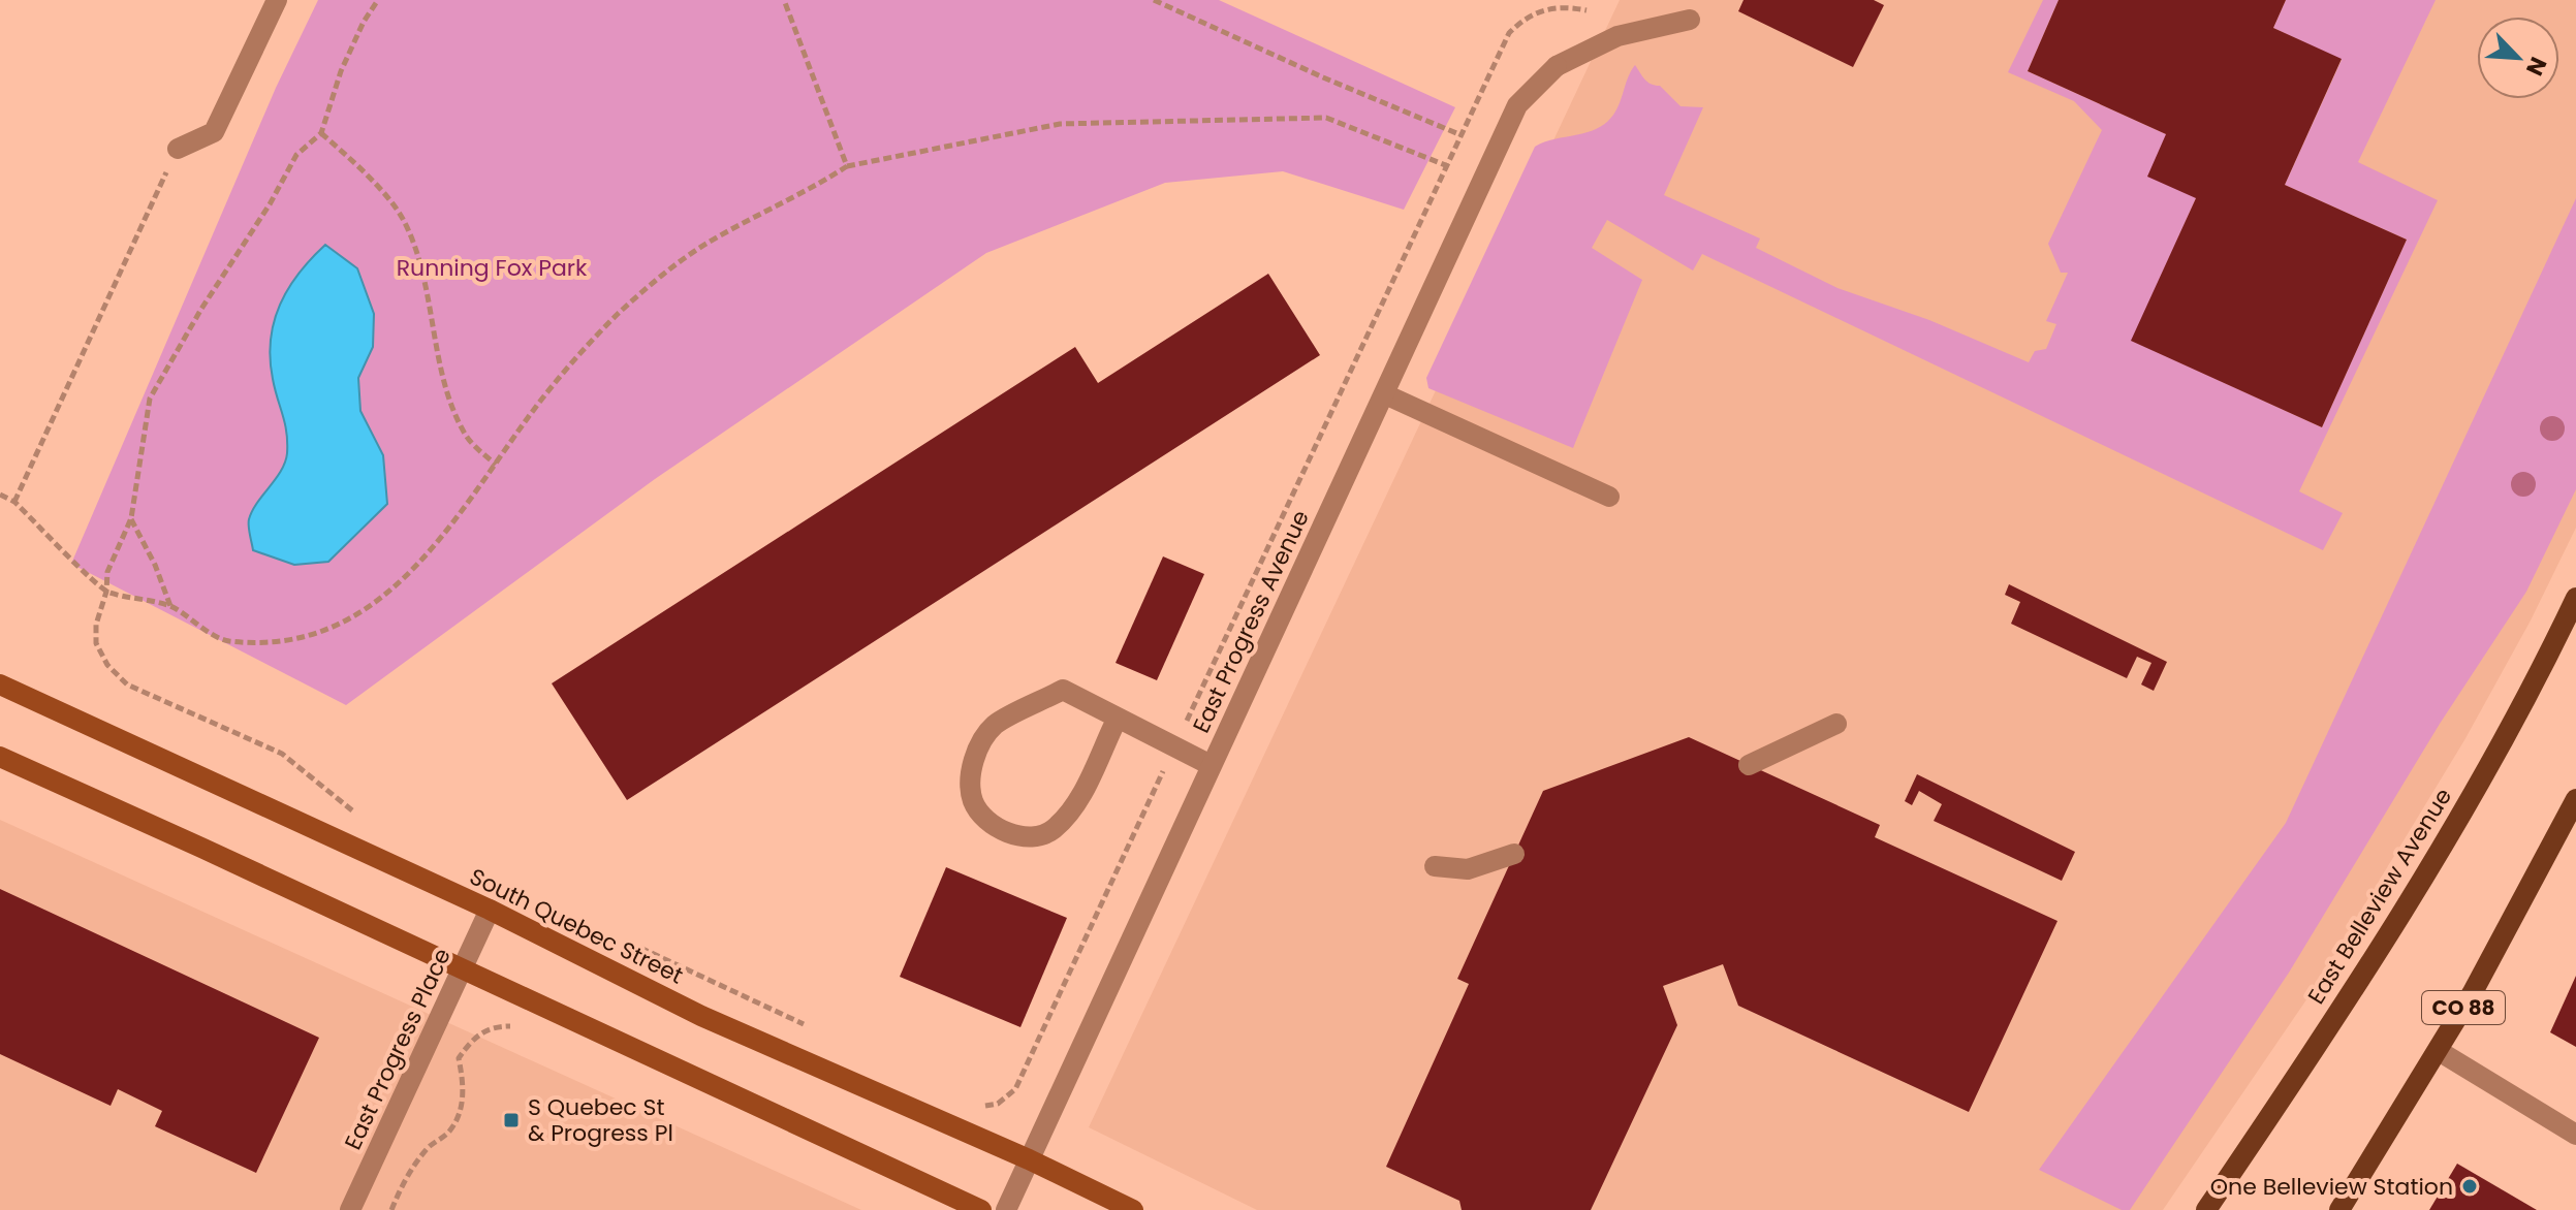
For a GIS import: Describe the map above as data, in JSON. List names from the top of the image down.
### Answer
{
  "streets": {
    "main road": ["East Belleview Avenue", "South Quebec Street", "CO 88"],
    "street": ["East Progress Avenue", "East Progress Place"]
  },
  "crossings": [
    ["East Progress Avenue", "South Quebec Street"],
    ["South Quebec Street", "East Progress Place"]
  ],
  "parks": ["Running Fox Park"],
  "places": {
    "transit": ["S Quebec St & Progress Pl"],
    "other": ["One Belleview Station"]
  },
  "north": "bottom right"
}
